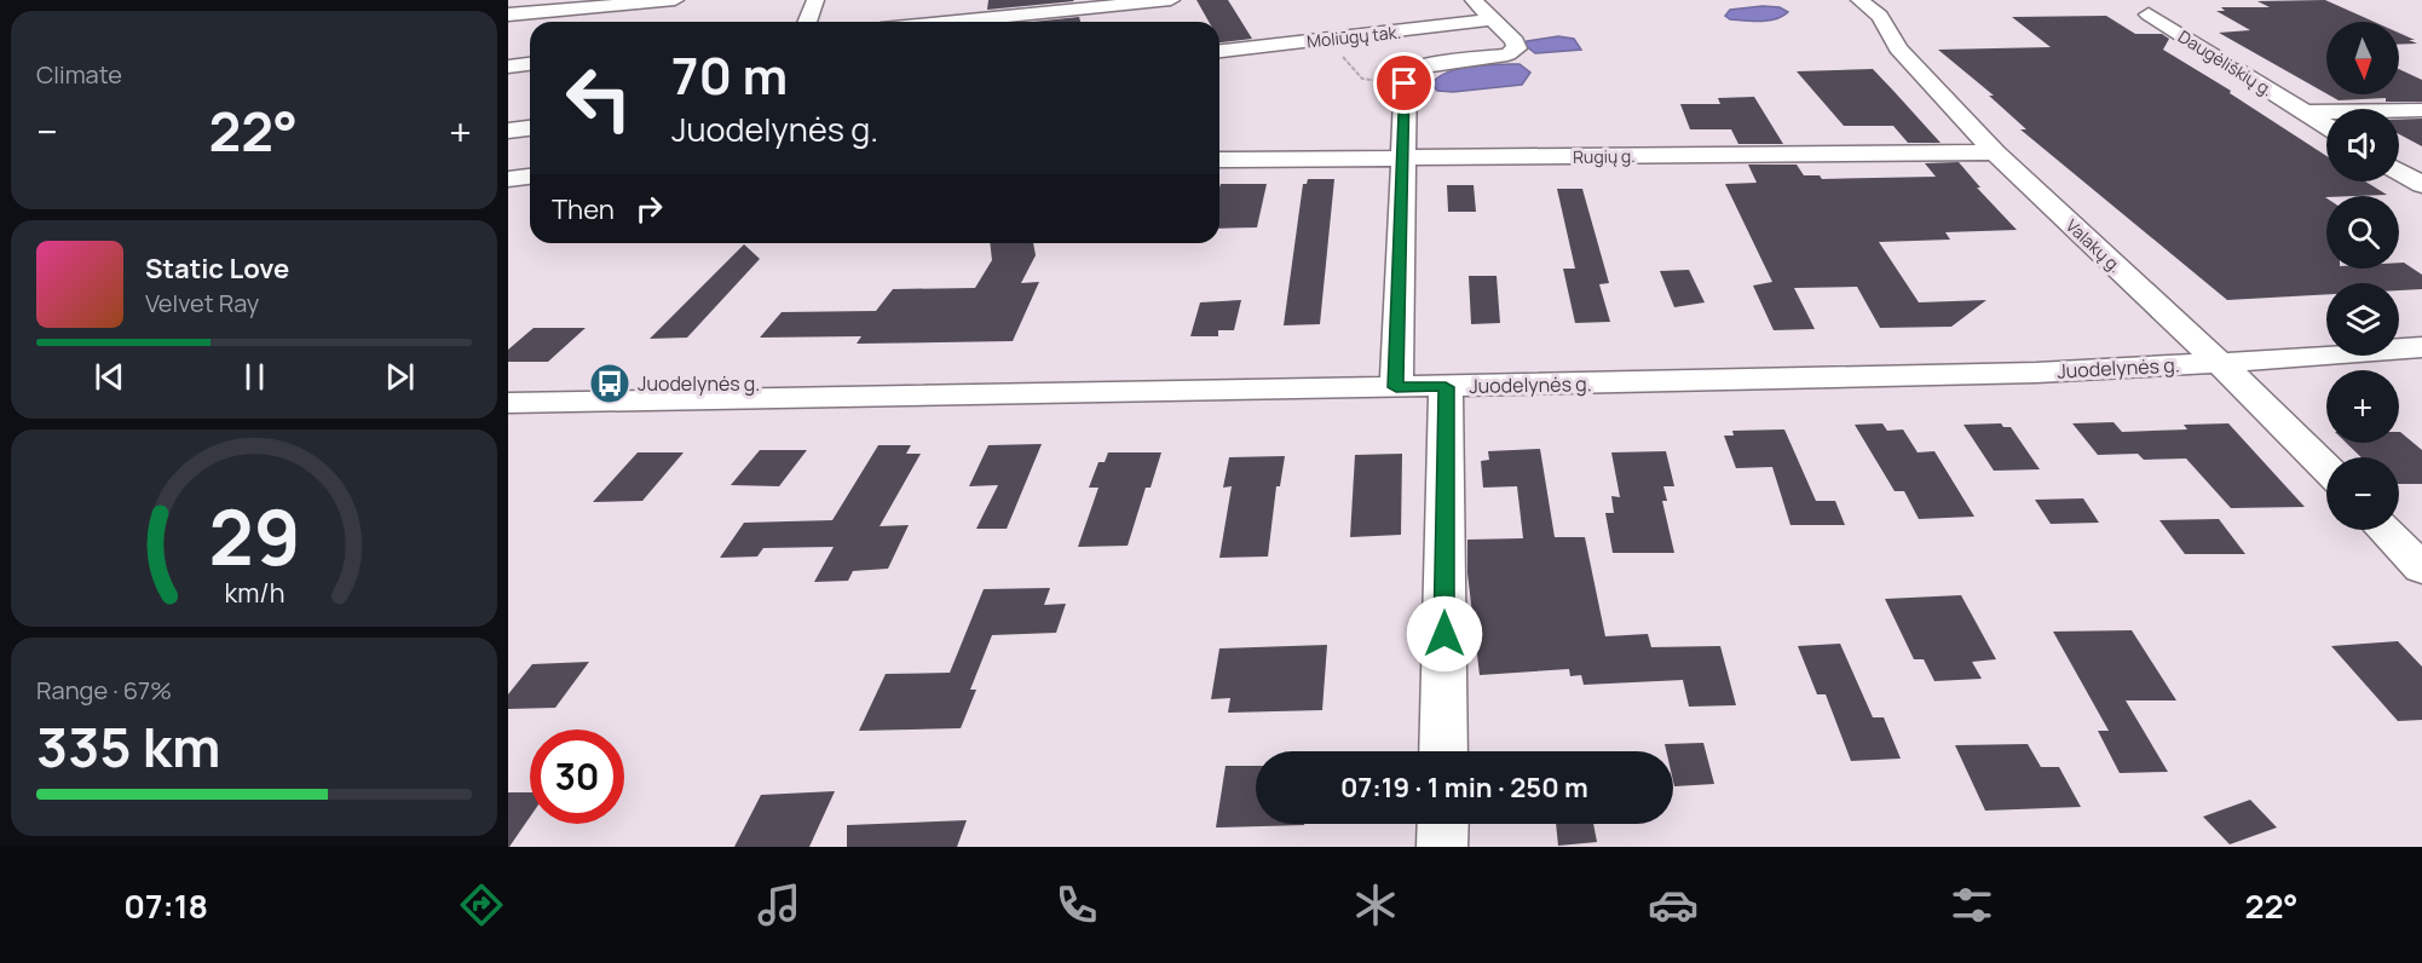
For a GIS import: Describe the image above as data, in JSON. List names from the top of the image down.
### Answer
{
  "streets": {
    "street": [
      "Moliūgų tak.",
      "Daugėliškių g.",
      "Rugių g.",
      "Valakų g.",
      "Juodelynės g."
    ]
  },
  "crossings": [
    ["Rugių g.", "Valakų g."],
    ["Valakų g.", "Juodelynės g."]
  ],
  "places": {
    "bus stop": ["Juodelynės g."]
  },
  "north": "bottom",
  "page": {
    "tile": [
      "Climate",
      ["Range · 67%", "335 km"]
    ],
    "map_buttons": ["+", "−"],
    "turn": ["70 m", "Juodelynės g."],
    "heat": ["−", "22°", "+"],
    "then": "Then",
    "song": ["Static Love", "Velvet Ray"],
    "limit": "30",
    "trip": "07:19 · 1 min · 250 m",
    "tabs": ["07:18", "22°"],
    "gauge": ["29", "km/h"]
  }
}
